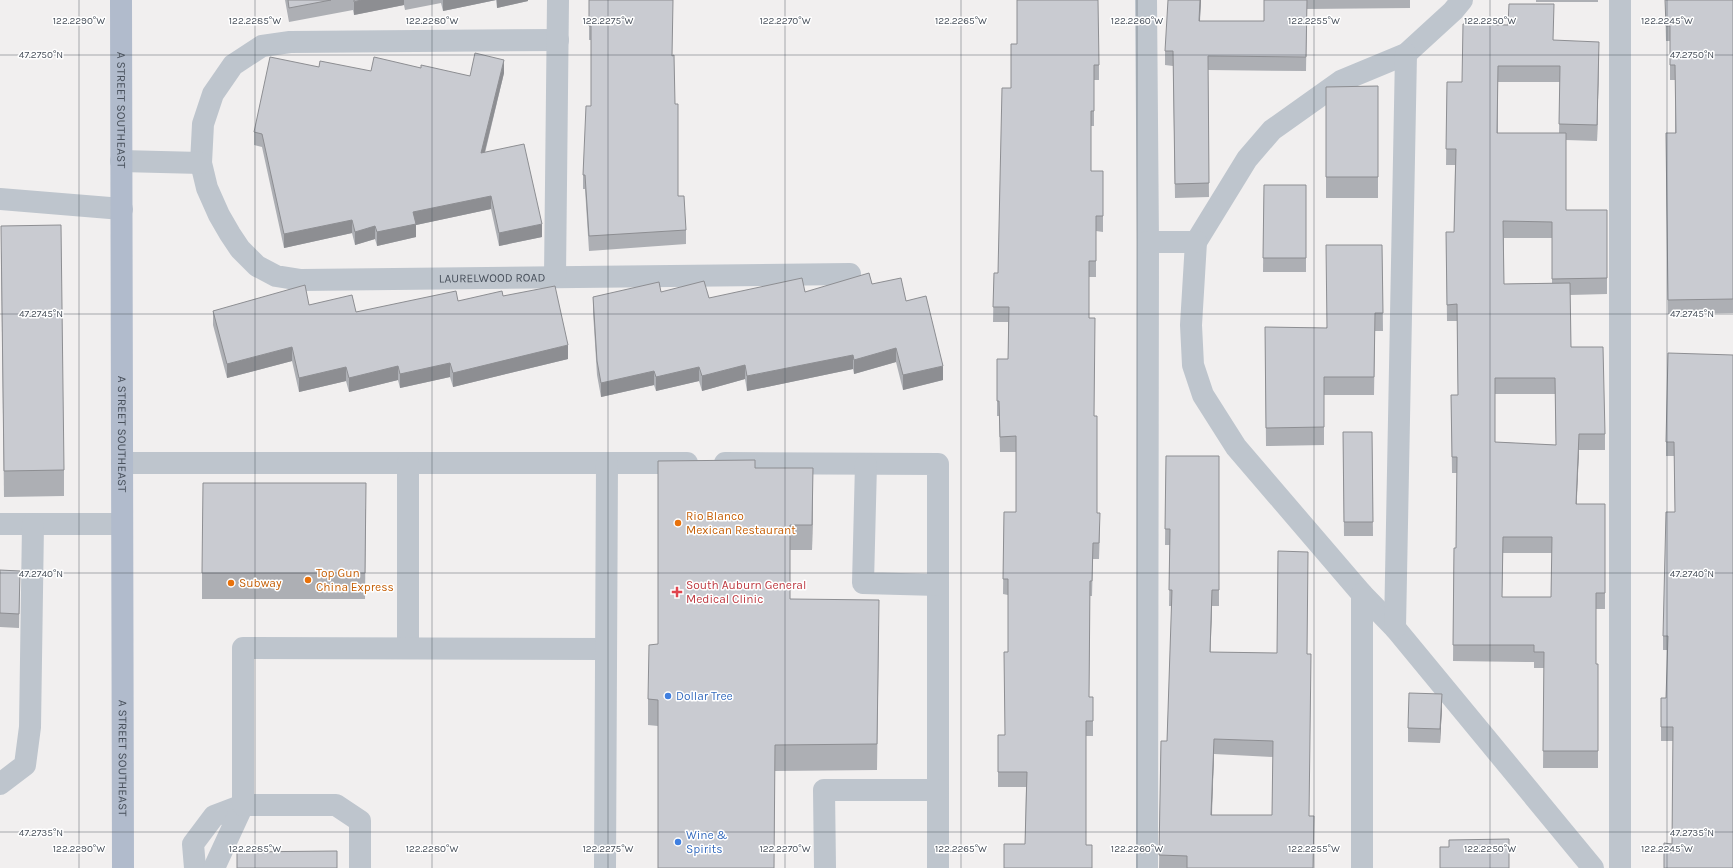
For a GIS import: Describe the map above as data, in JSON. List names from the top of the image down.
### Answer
{
  "streets": {
    "main road": ["A STREET SOUTHEAST"],
    "street": ["LAURELWOOD ROAD"]
  },
  "places": {
    "other": [
      "Rio Blanco Mexican Restaurant",
      "Top Gun China Express",
      "Subway",
      "Dollar Tree",
      "Wine & Spirits"
    ],
    "health": ["South Auburn General Medical Clinic"]
  },
  "coordinates": [
    "122.2290°W",
    "122.2285°W",
    "122.2280°W",
    "122.2275°W",
    "122.2270°W",
    "122.2265°W",
    "122.2260°W",
    "122.2255°W",
    "122.2250°W",
    "122.2245°W",
    "47.2750°N",
    "47.2745°N",
    "47.2740°N",
    "47.2735°N"
  ]
}
